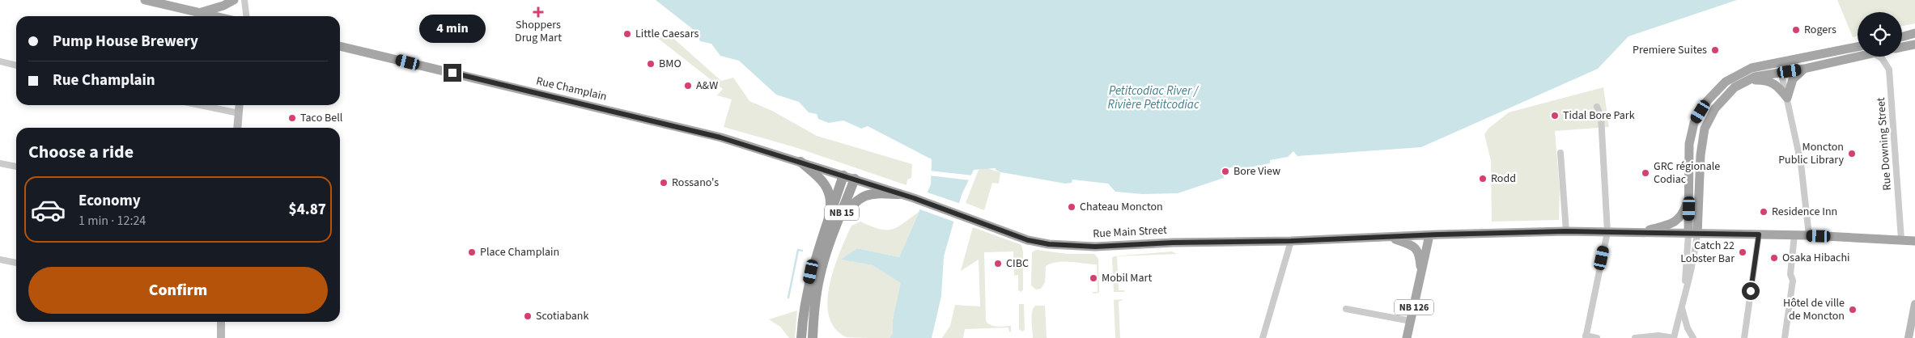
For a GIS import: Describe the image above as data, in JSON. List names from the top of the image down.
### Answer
{
  "streets": {
    "highway": ["NB 15"],
    "main road": ["Rue Champlain", "Rue Main Street", "NB 126"],
    "street": ["Rue Downing Street"]
  },
  "crossings": [
    ["Rue Champlain", "NB 15"],
    ["Rue Champlain", "Rue Main Street"],
    ["Rue Downing Street", "Rue Main Street"],
    ["NB 15", "Rue Main Street"],
    ["Rue Main Street", "NB 126"]
  ],
  "water": ["Petitcodiac River / Rivière Petitcodiac"],
  "places": {
    "health": ["Shoppers Drug Mart"],
    "other": [
      "Rogers",
      "Little Caesars",
      "Premiere Suites",
      "BMO",
      "A&W",
      "Tidal Bore Park",
      "Taco Bell",
      "Moncton Public Library",
      "Bore View",
      "GRC régionale Codiac",
      "Rodd",
      "Rossano's",
      "Chateau Moncton",
      "Residence Inn",
      "Place Champlain",
      "Catch 22 Lobster Bar",
      "Osaka Hibachi",
      "CIBC",
      "Mobil Mart",
      "Hôtel de ville de Moncton",
      "Scotiabank"
    ]
  },
  "page": {
    "bubble": "4 min",
    "banner": ["Pump House Brewery", "Rue Champlain"],
    "heading": "Choose a ride",
    "list": [
      {
        "name": "Economy",
        "note": "1 min · 12:24",
        "value": "$4.87"
      }
    ],
    "buttons": "Confirm"
  }
}
